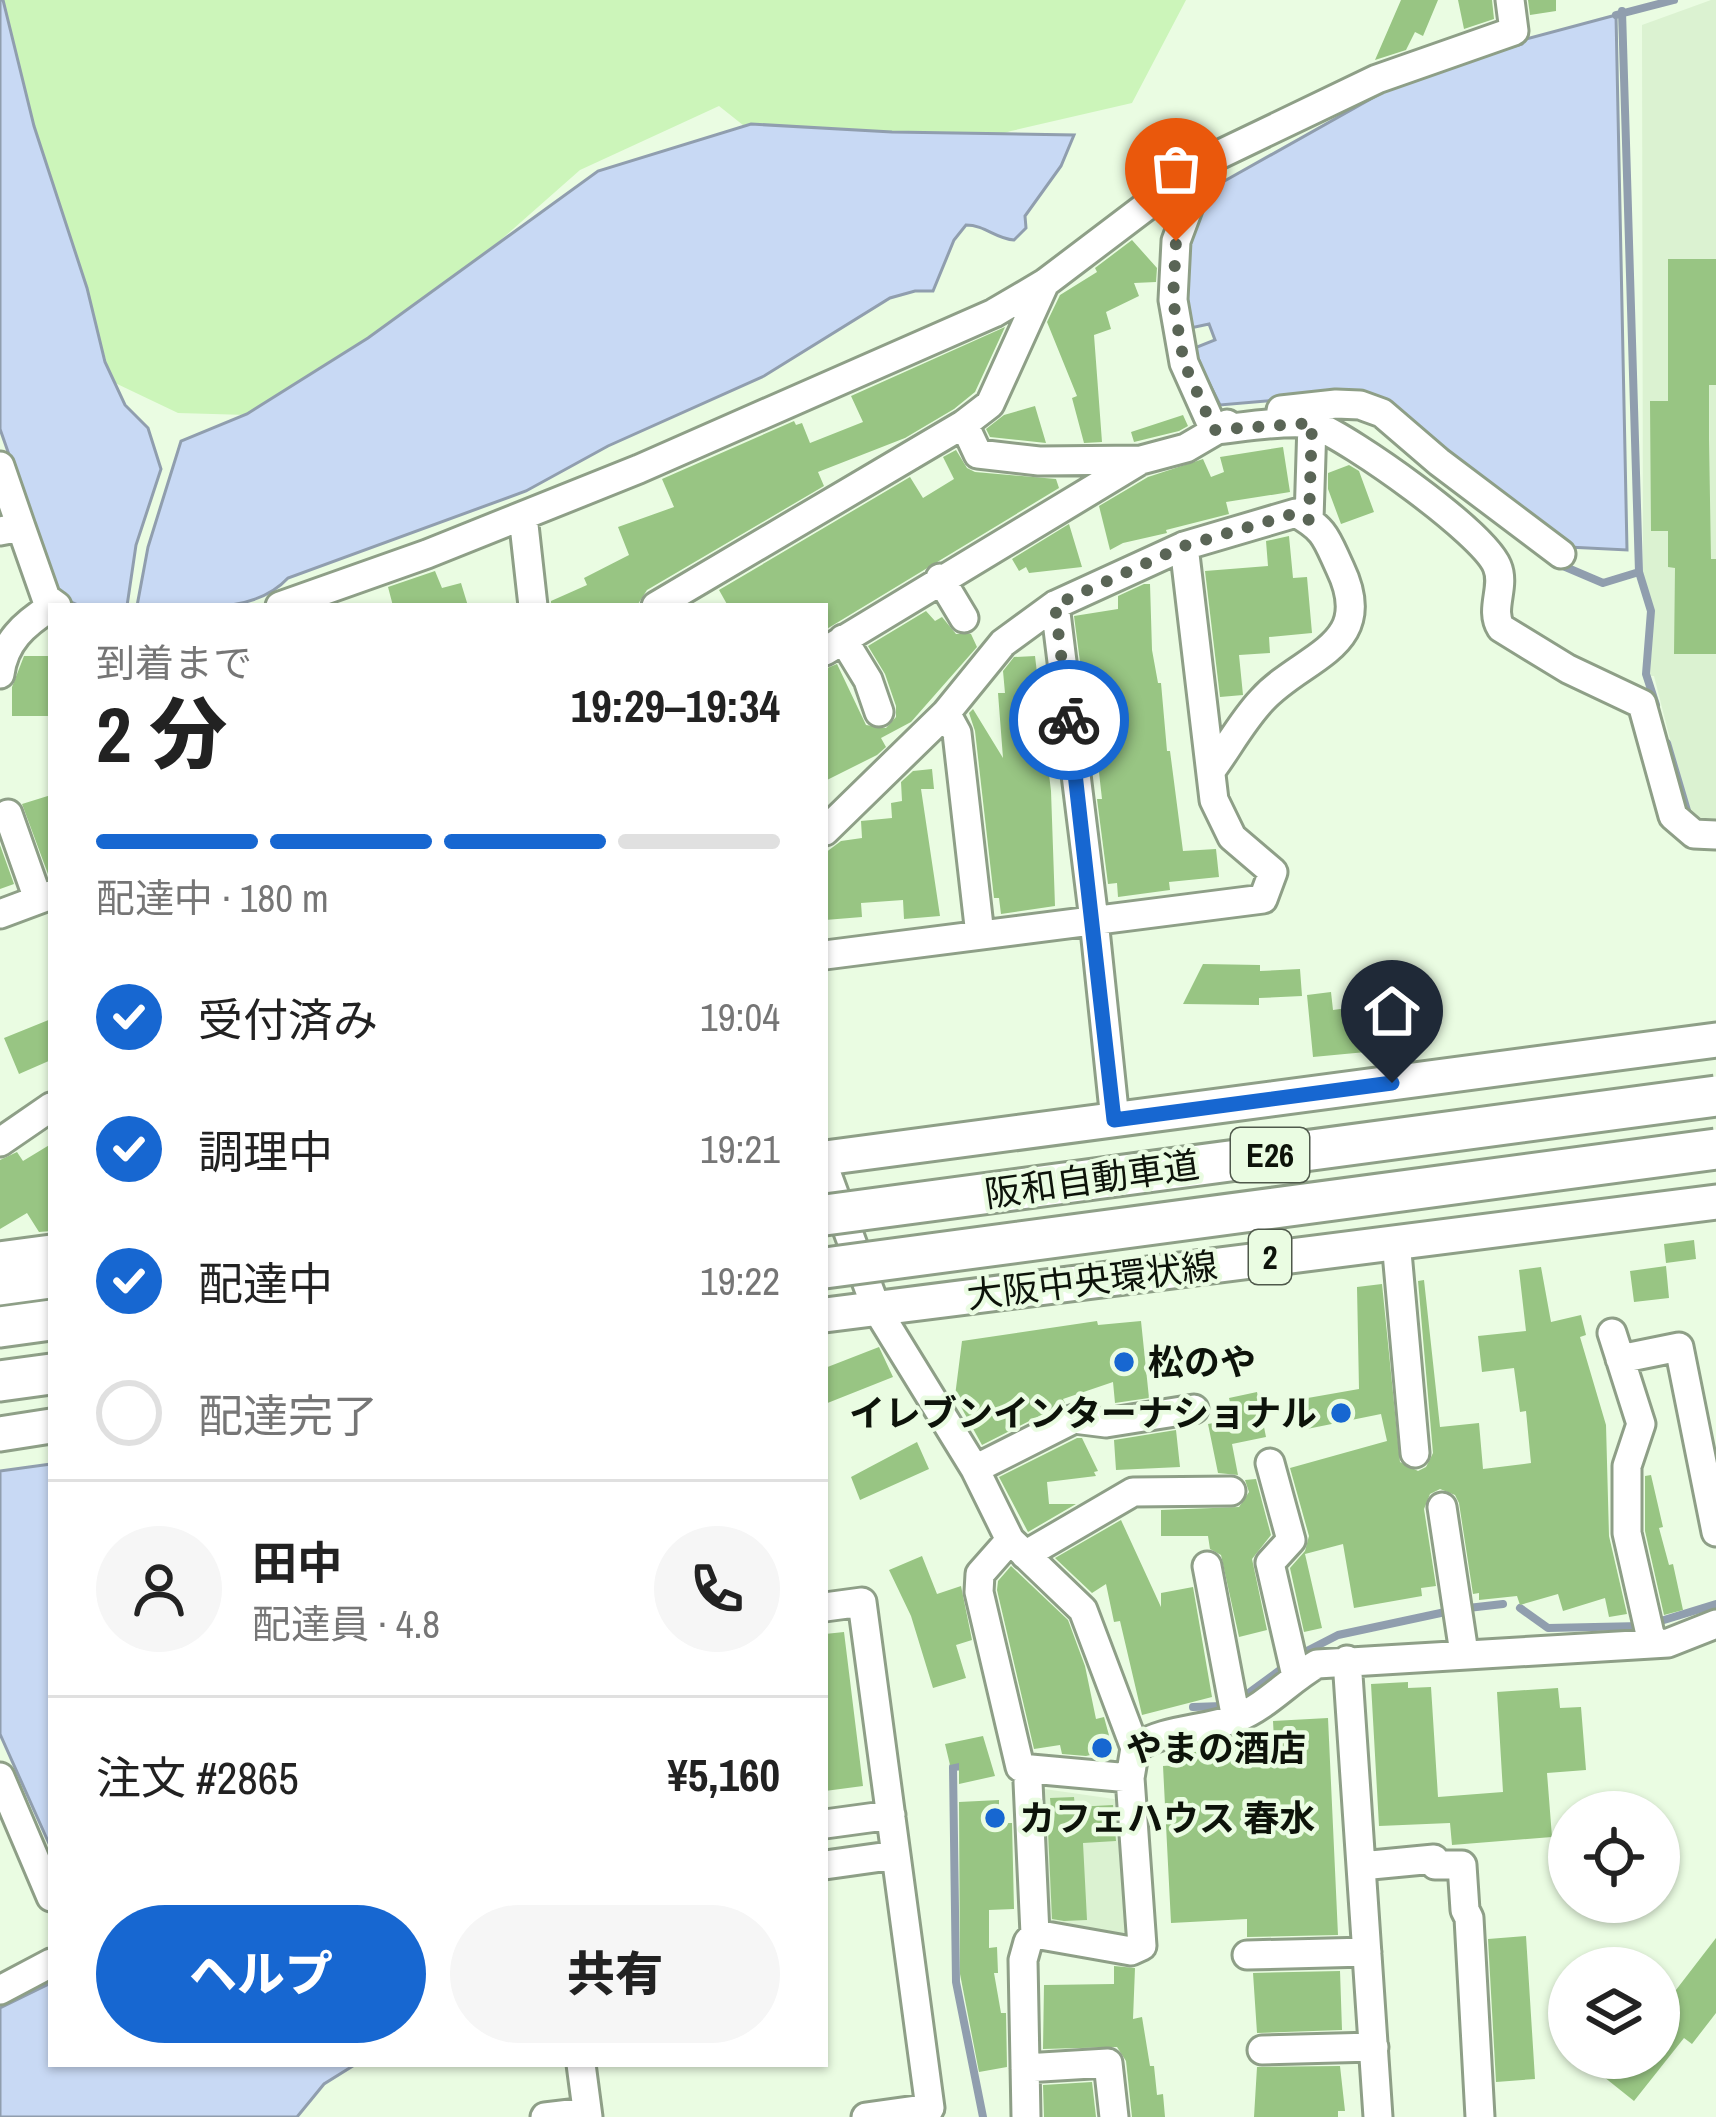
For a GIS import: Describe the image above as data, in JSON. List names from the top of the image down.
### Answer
{
  "streets": {
    "highway": ["E26", "阪和自動車道"],
    "main road": ["2", "大阪中央環状線"]
  },
  "places": [
    "松のや",
    "イレブンインターナショナル",
    "やまの酒店",
    "カフェハウス 春水"
  ],
  "page": {
    "heading": ["2 分", "到着まで", "19:29–19:34"],
    "panel": [
      "田中",
      "配達員 · 4.8",
      "注文 #2865",
      "¥5,160"
    ],
    "bar": "配達中 · 180 m",
    "list": [
      ["受付済み", "19:04"],
      ["調理中", "19:21"],
      ["配達中", "19:22"],
      "配達完了"
    ],
    "buttons": ["ヘルプ", "共有"]
  }
}
